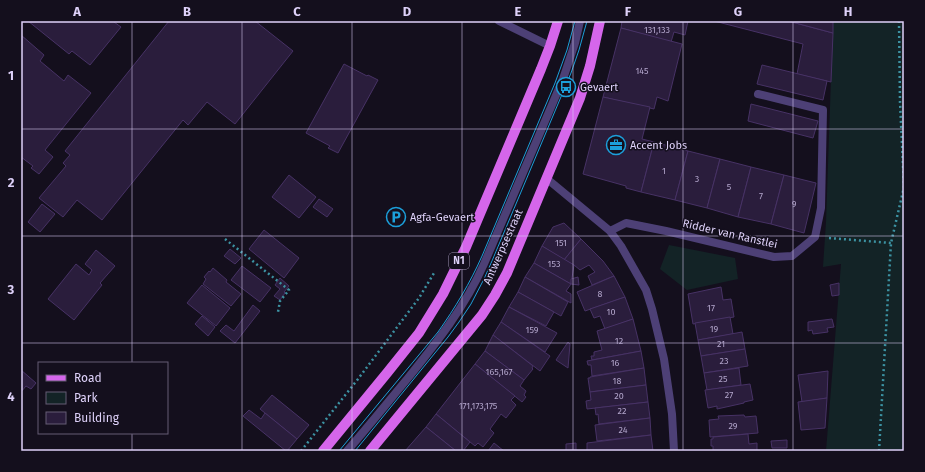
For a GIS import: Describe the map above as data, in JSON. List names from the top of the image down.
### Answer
{
  "streets": {
    "main road": ["Antwerpsestraat", "N1"],
    "street": ["Ridder van Ranstlei"]
  },
  "places": {
    "bus stop": ["Gevaert"],
    "office": ["Accent Jobs"],
    "parking": ["Agfa-Gevaert"]
  },
  "house_numbers": [
    "131,133",
    "145",
    "1",
    "3",
    "5",
    "7",
    "9",
    "151",
    "153",
    "8",
    "17",
    "10",
    "19",
    "159",
    "12",
    "21",
    "23",
    "16",
    "165,167",
    "25",
    "18",
    "27",
    "20",
    "171,173,175",
    "22",
    "29",
    "24"
  ],
  "legend": ["Road", "Park", "Building"],
  "grid": {
    "columns": [
      "A",
      "B",
      "C",
      "D",
      "E",
      "F",
      "G",
      "H"
    ],
    "rows": [
      "1",
      "2",
      "3",
      "4"
    ]
  }
}
